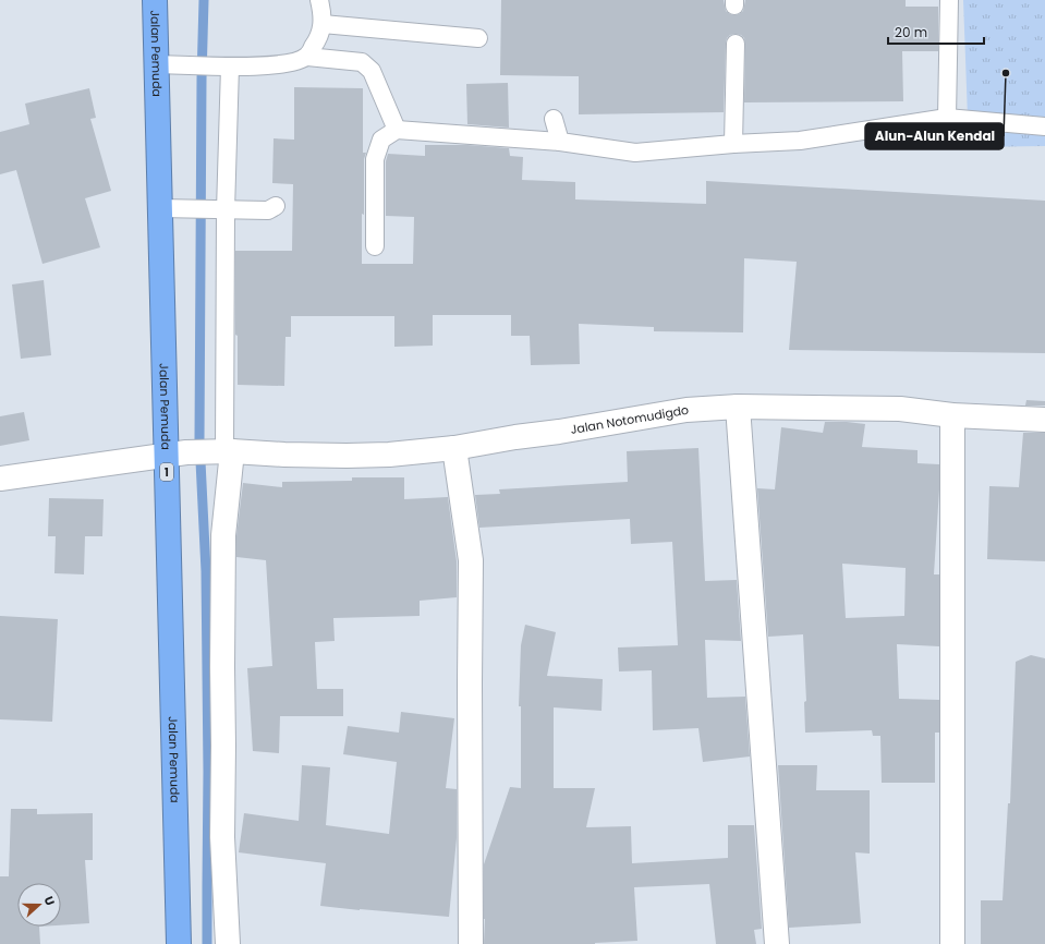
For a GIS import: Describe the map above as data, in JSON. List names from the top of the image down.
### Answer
{
  "streets": {
    "highway": ["Jalan Pemuda", "1"],
    "street": ["Jalan Notomudigdo"]
  },
  "crossings": [
    ["Jalan Pemuda", "Jalan Notomudigdo"]
  ],
  "places": ["Alun-Alun Kendal"],
  "scale_bar": "20 m",
  "north": "right"
}
